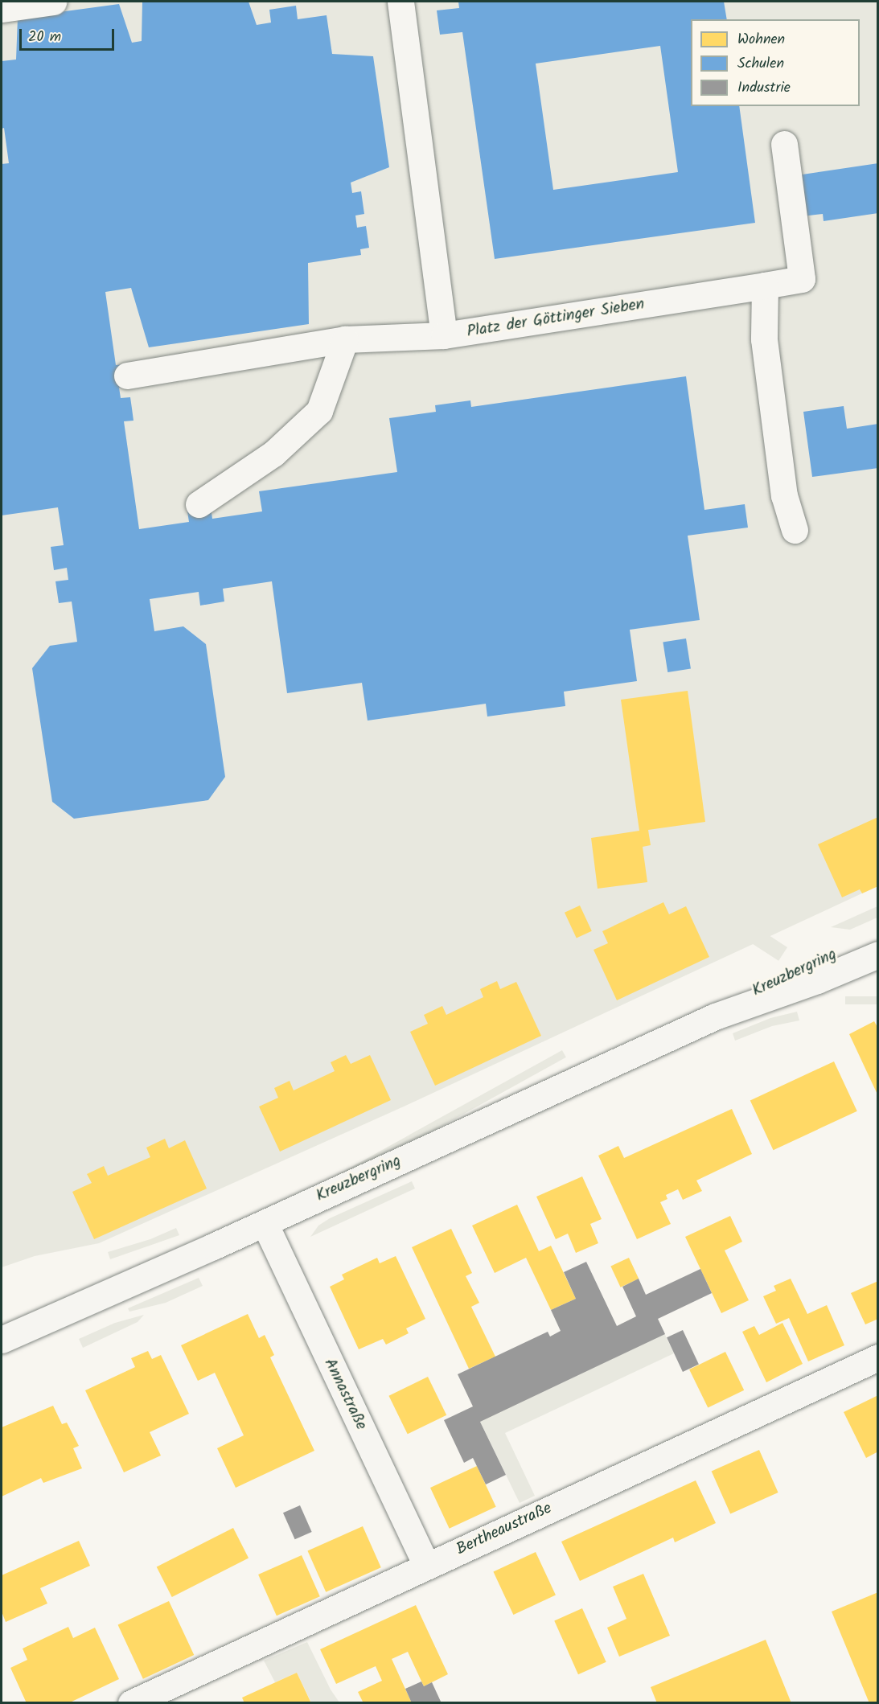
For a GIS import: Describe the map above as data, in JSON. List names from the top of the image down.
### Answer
{
  "streets": {
    "street": [
      "Platz der Göttinger Sieben",
      "Kreuzbergring",
      "Annastraße",
      "Bertheaustraße"
    ]
  },
  "crossings": [
    ["Kreuzbergring", "Annastraße"],
    ["Annastraße", "Bertheaustraße"]
  ],
  "legend": ["Wohnen", "Schulen", "Industrie"],
  "scale_bar": "20 m"
}
